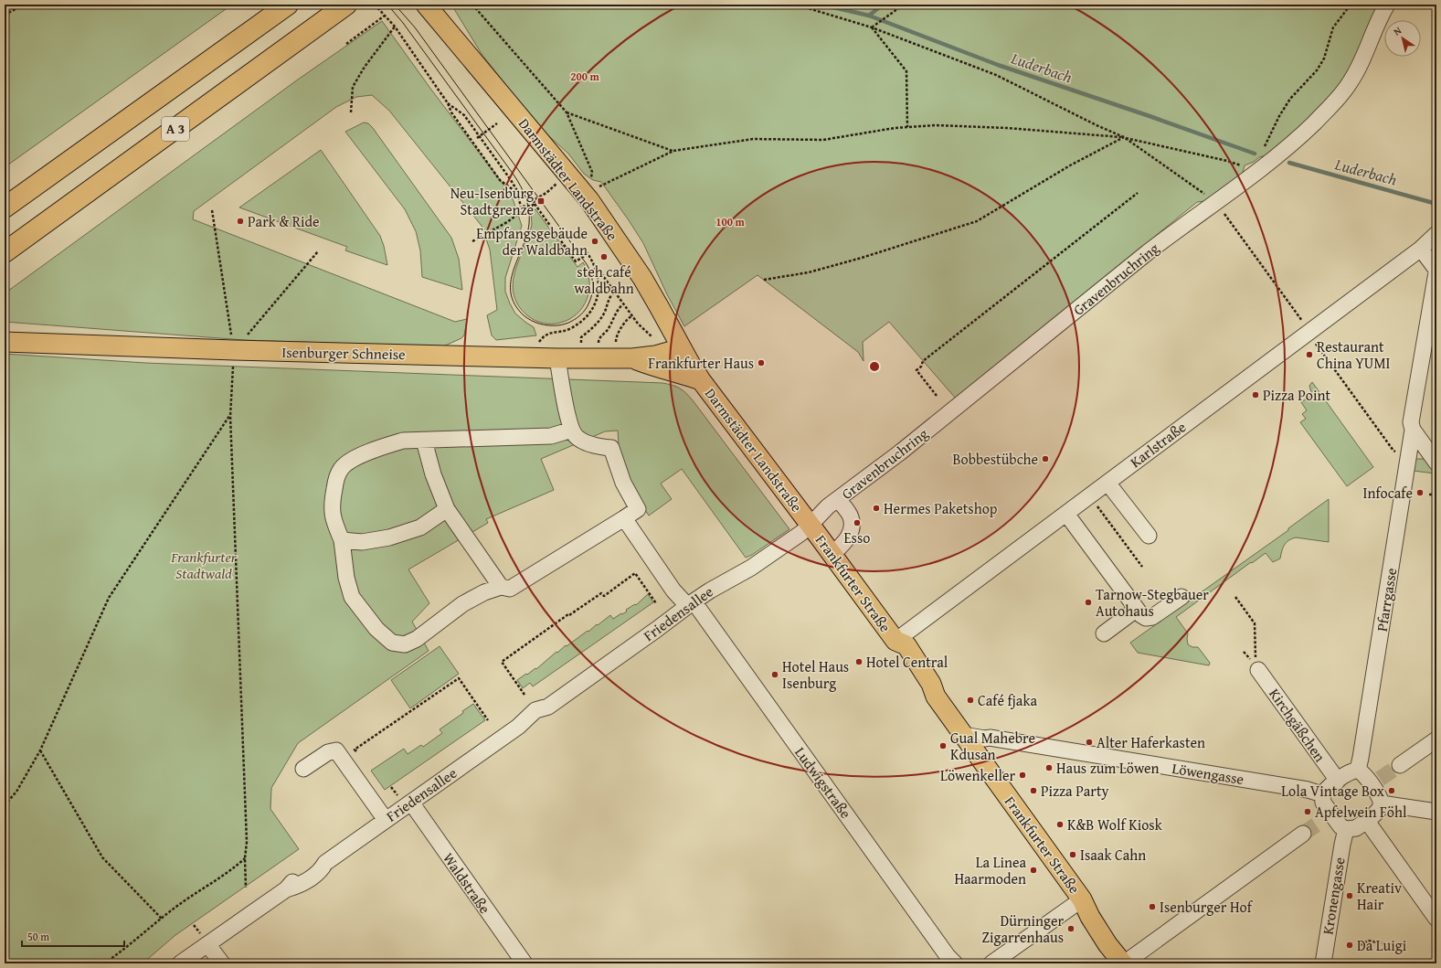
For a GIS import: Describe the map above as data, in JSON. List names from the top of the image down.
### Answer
{
  "streets": {
    "highway": ["A 3"],
    "main road": ["Darmstädter Landstraße", "Isenburger Schneise", "Frankfurter Straße"],
    "street": [
      "Gravenbruchring",
      "Karlstraße",
      "Pfarrgasse",
      "Friedensallee",
      "Kirchgäßchen",
      "Löwengasse",
      "Ludwigstraße",
      "Waldstraße",
      "Kronengasse"
    ]
  },
  "crossings": [
    ["Darmstädter Landstraße", "Gravenbruchring"],
    ["Darmstädter Landstraße", "Isenburger Schneise"],
    ["Darmstädter Landstraße", "Frankfurter Straße"],
    ["Darmstädter Landstraße", "Friedensallee"],
    ["Gravenbruchring", "Frankfurter Straße"],
    ["Gravenbruchring", "Friedensallee"],
    ["Karlstraße", "Frankfurter Straße"],
    ["Frankfurter Straße", "Friedensallee"],
    ["Frankfurter Straße", "Löwengasse"],
    ["Pfarrgasse", "Kirchgäßchen"],
    ["Pfarrgasse", "Löwengasse"],
    ["Pfarrgasse", "Kronengasse"],
    ["Friedensallee", "Ludwigstraße"],
    ["Friedensallee", "Waldstraße"],
    ["Kirchgäßchen", "Löwengasse"],
    ["Kirchgäßchen", "Kronengasse"],
    ["Löwengasse", "Kronengasse"]
  ],
  "water": ["Luderbach"],
  "parks": ["Frankfurter Stadtwald"],
  "places": {
    "transit": ["Neu-Isenburg Stadtgrenze"],
    "other": [
      "Park & Ride",
      "Empfangsgebäude der Waldbahn",
      "steh café waldbahn",
      "Restaurant China YUMI",
      "Frankfurter Haus",
      "Pizza Point",
      "Bobbestübche",
      "Infocafe",
      "Hermes Paketshop",
      "Esso",
      "Tarnow-Stegbauer Autohaus",
      "Hotel Central",
      "Hotel Haus Isenburg",
      "Café fjaka",
      "Alter Haferkasten",
      "Gual Mahebre Kdusan",
      "Haus zum Löwen",
      "Löwenkeller",
      "Pizza Party",
      "Lola Vintage Box",
      "Apfelwein Föhl",
      "K&B Wolf Kiosk",
      "Isaak Cahn",
      "La Linea Haarmoden",
      "Kreativ Hair",
      "Isenburger Hof",
      "Dürninger Zigarrenhaus",
      "Da Luigi"
    ]
  },
  "scale_bar": "50 m",
  "north": "top left",
  "rings": ["200 m", "100 m"]
}
